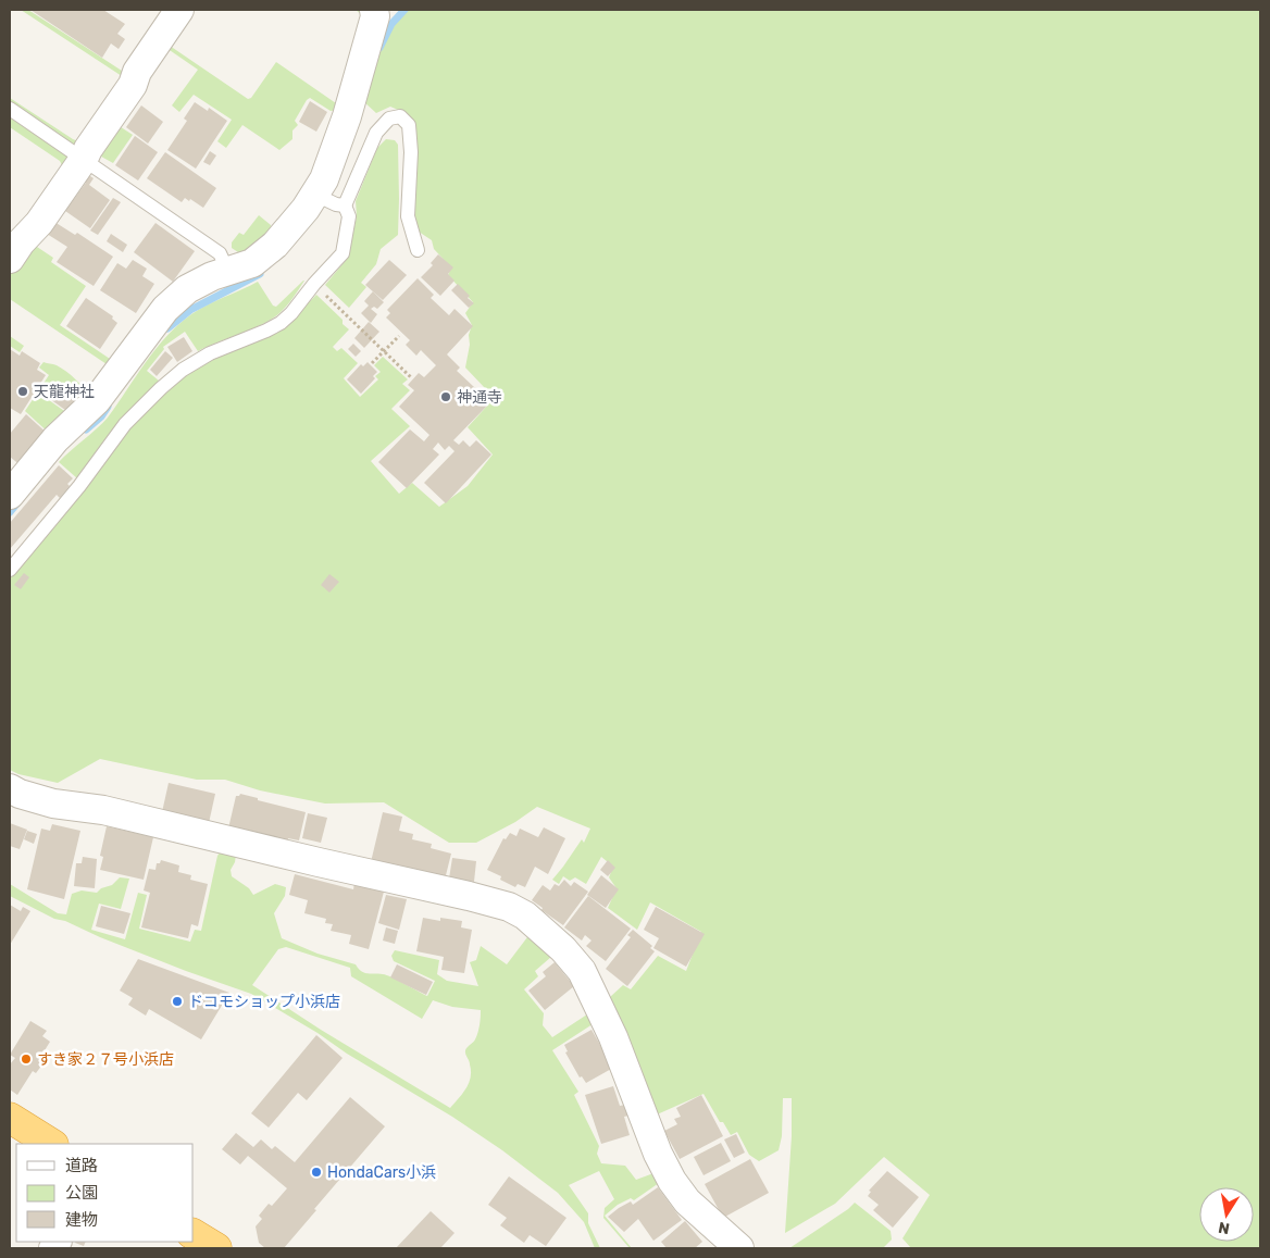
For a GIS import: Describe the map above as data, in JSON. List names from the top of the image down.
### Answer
{
  "places": [
    "天龍神社",
    "神通寺",
    "ドコモショップ小浜店",
    "すき家２７号小浜店",
    "HondaCars小浜"
  ],
  "legend": ["道路", "公園", "建物"],
  "north": "bottom"
}
